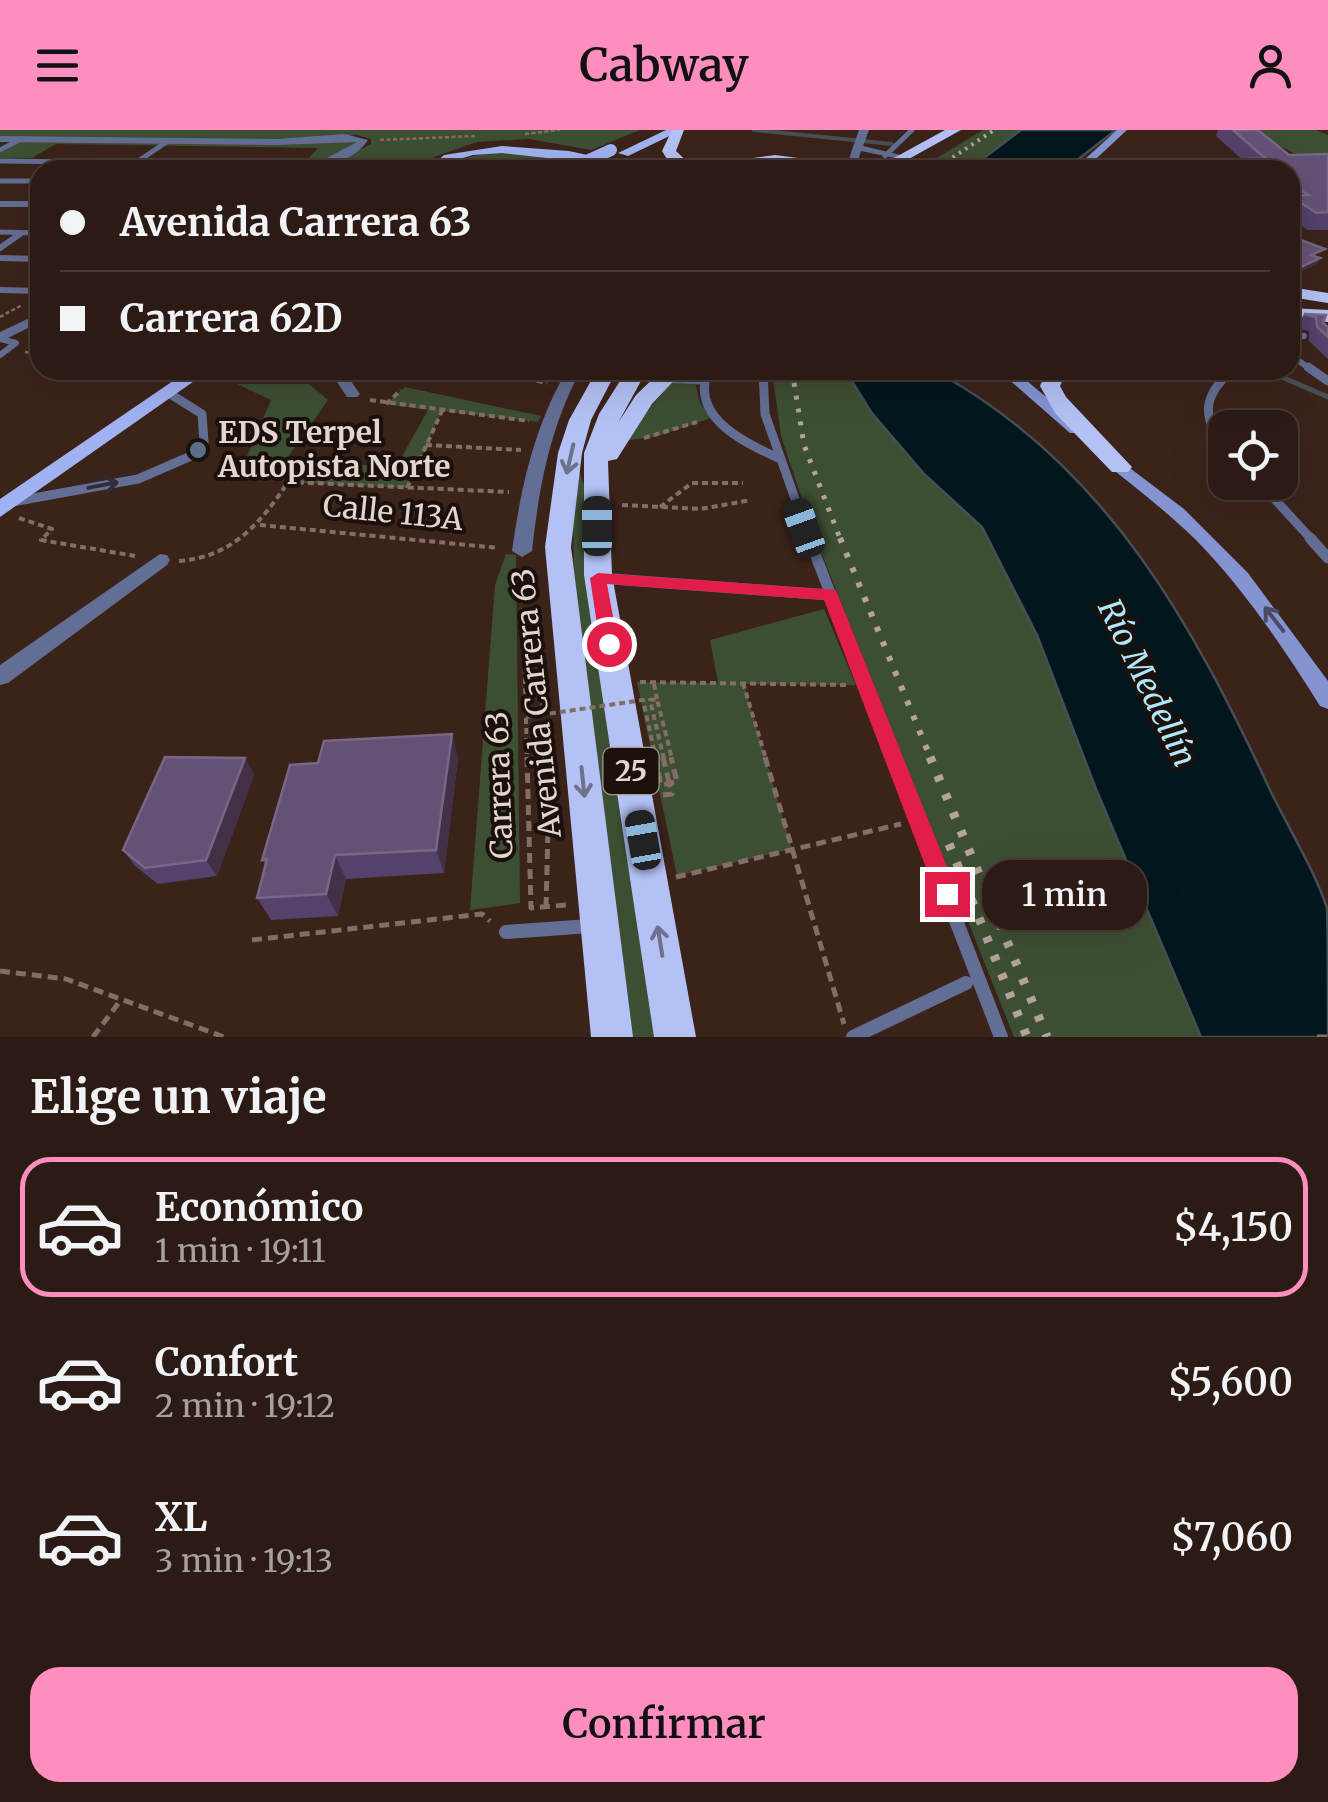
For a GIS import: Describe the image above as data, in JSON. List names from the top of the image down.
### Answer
{
  "streets": {
    "highway": ["Avenida Carrera 63", "25"],
    "path": ["Calle 113A", "Carrera 63"]
  },
  "crossings": [
    ["Calle 113A", "Carrera 63"]
  ],
  "water": ["Río Medellín"],
  "places": ["EDS Terpel Autopista Norte"],
  "page": {
    "header": "Cabway",
    "banner": ["Avenida Carrera 63", "Carrera 62D"],
    "bubble": "1 min",
    "heading": "Elige un viaje",
    "list": [
      {
        "name": "Económico",
        "note": "1 min · 19:11",
        "value": "$4,150"
      },
      {
        "name": "Confort",
        "note": "2 min · 19:12",
        "value": "$5,600"
      },
      {
        "name": "XL",
        "note": "3 min · 19:13",
        "value": "$7,060"
      }
    ],
    "buttons": "Confirmar"
  }
}
